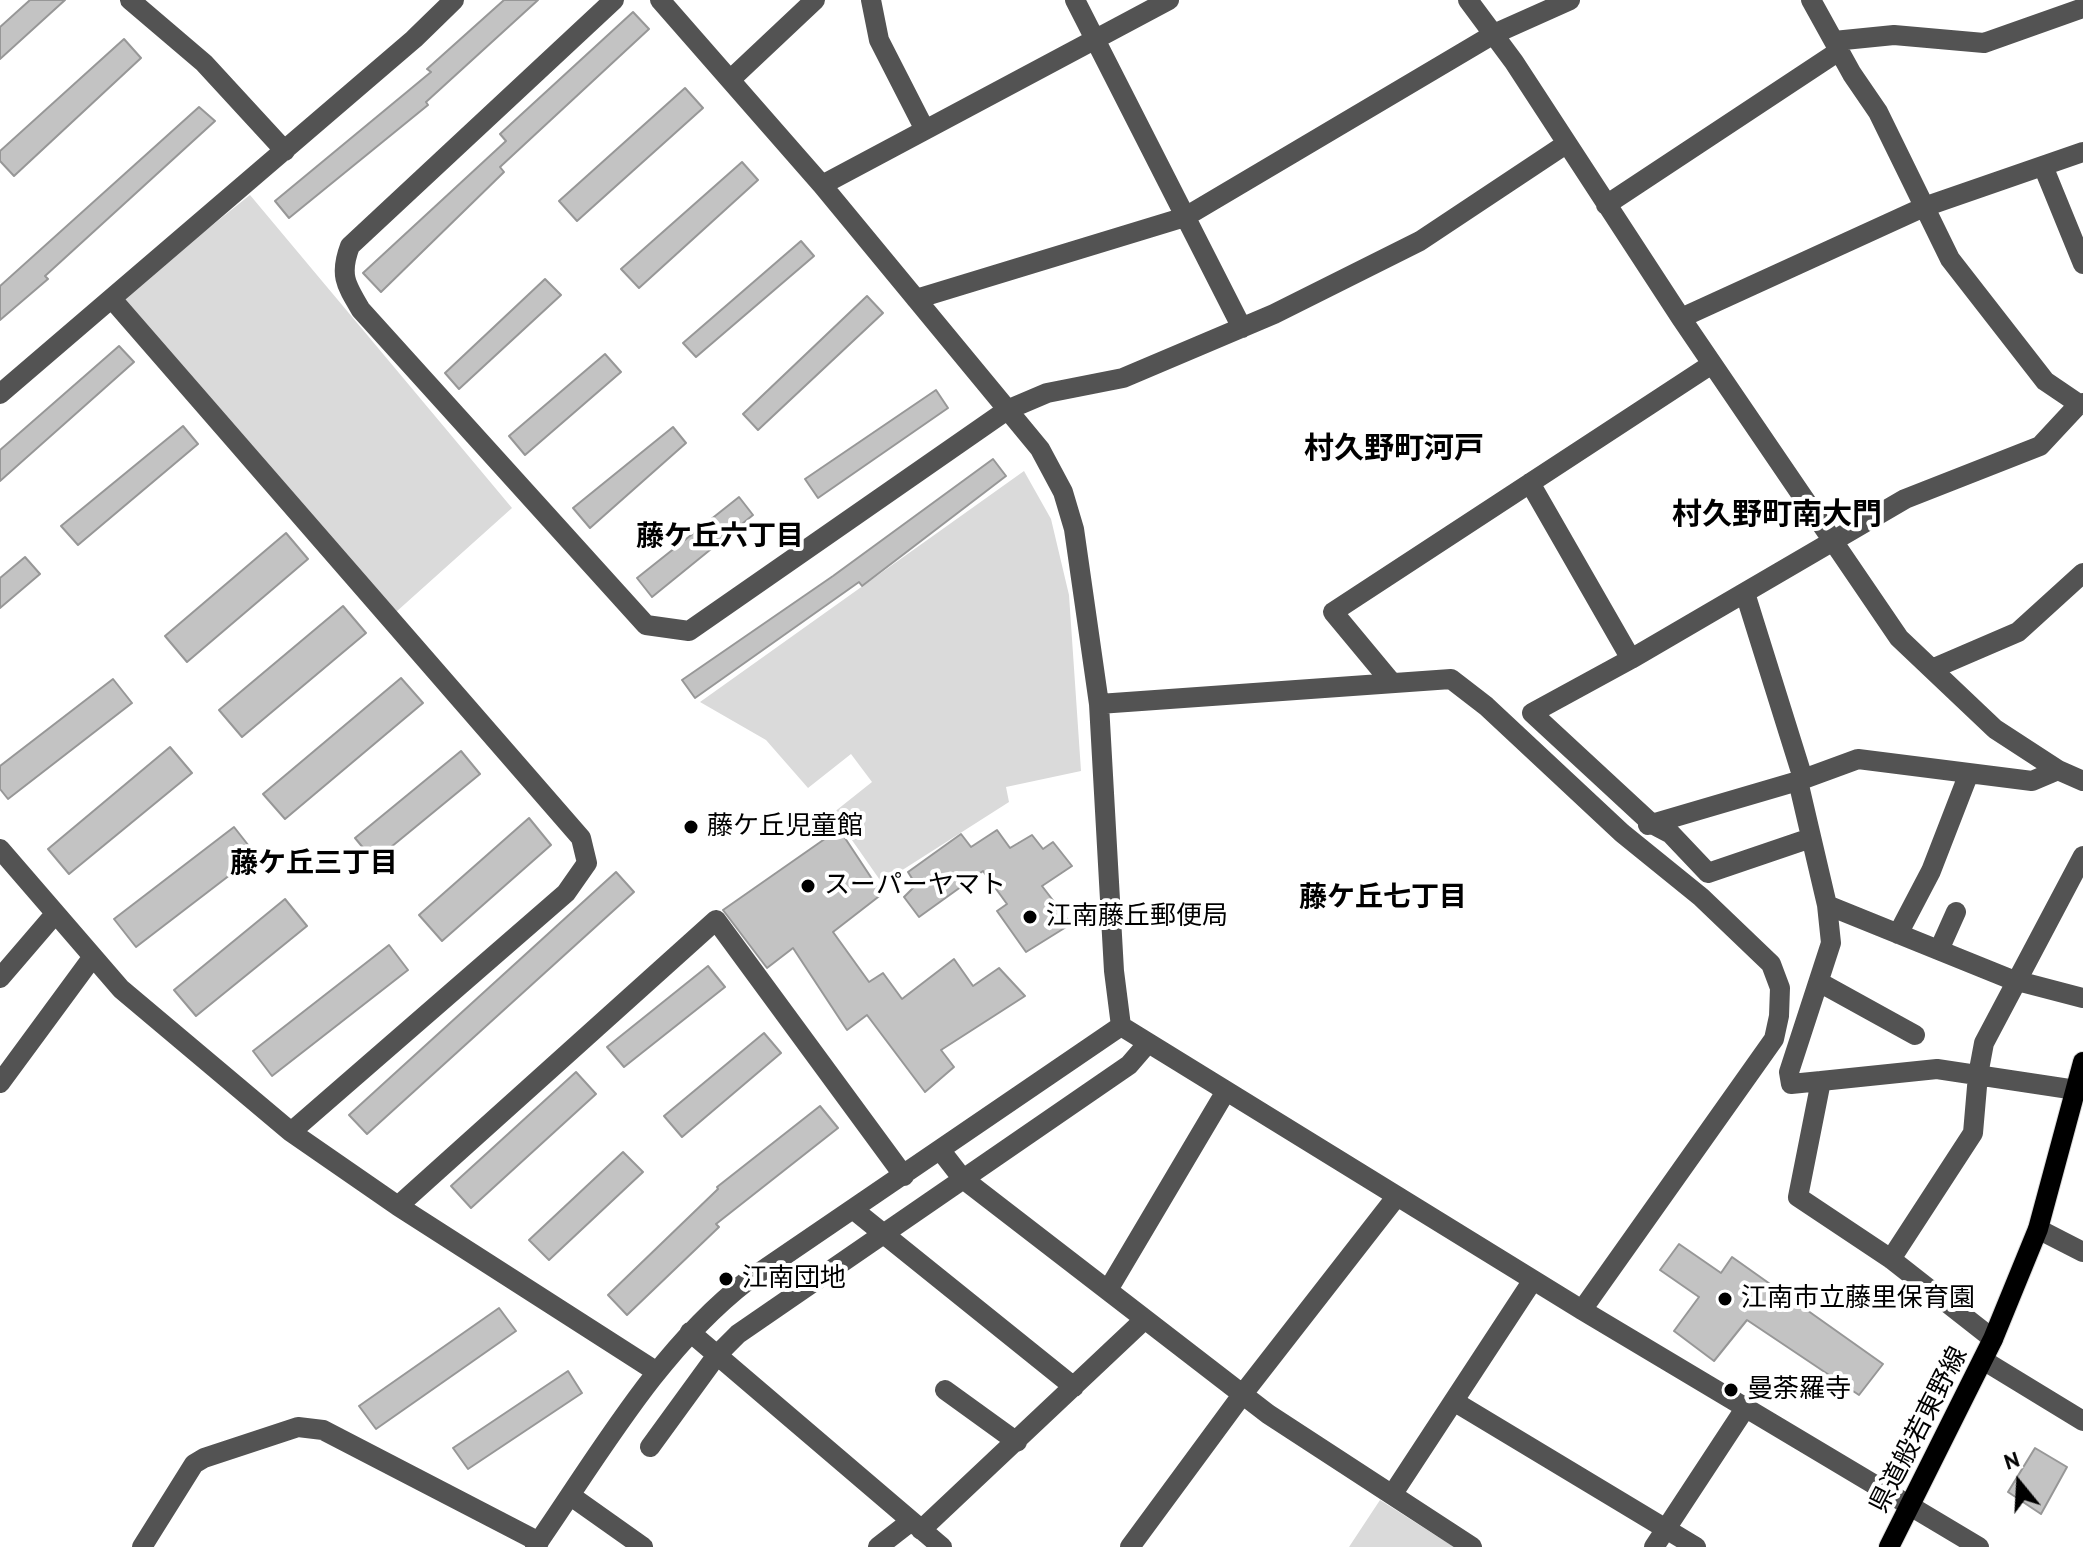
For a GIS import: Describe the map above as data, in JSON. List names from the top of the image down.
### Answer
{
  "streets": {
    "main road": ["県道般若東野線"]
  },
  "districts": [
    "村久野町河戸",
    "村久野町南大門",
    "藤ケ丘六丁目",
    "藤ケ丘三丁目",
    "藤ケ丘七丁目"
  ],
  "places": [
    "藤ケ丘児童館",
    "スーパーヤマト",
    "江南藤丘郵便局",
    "江南団地",
    "江南市立藤里保育園",
    "曼荼羅寺"
  ],
  "north": "top"
}
